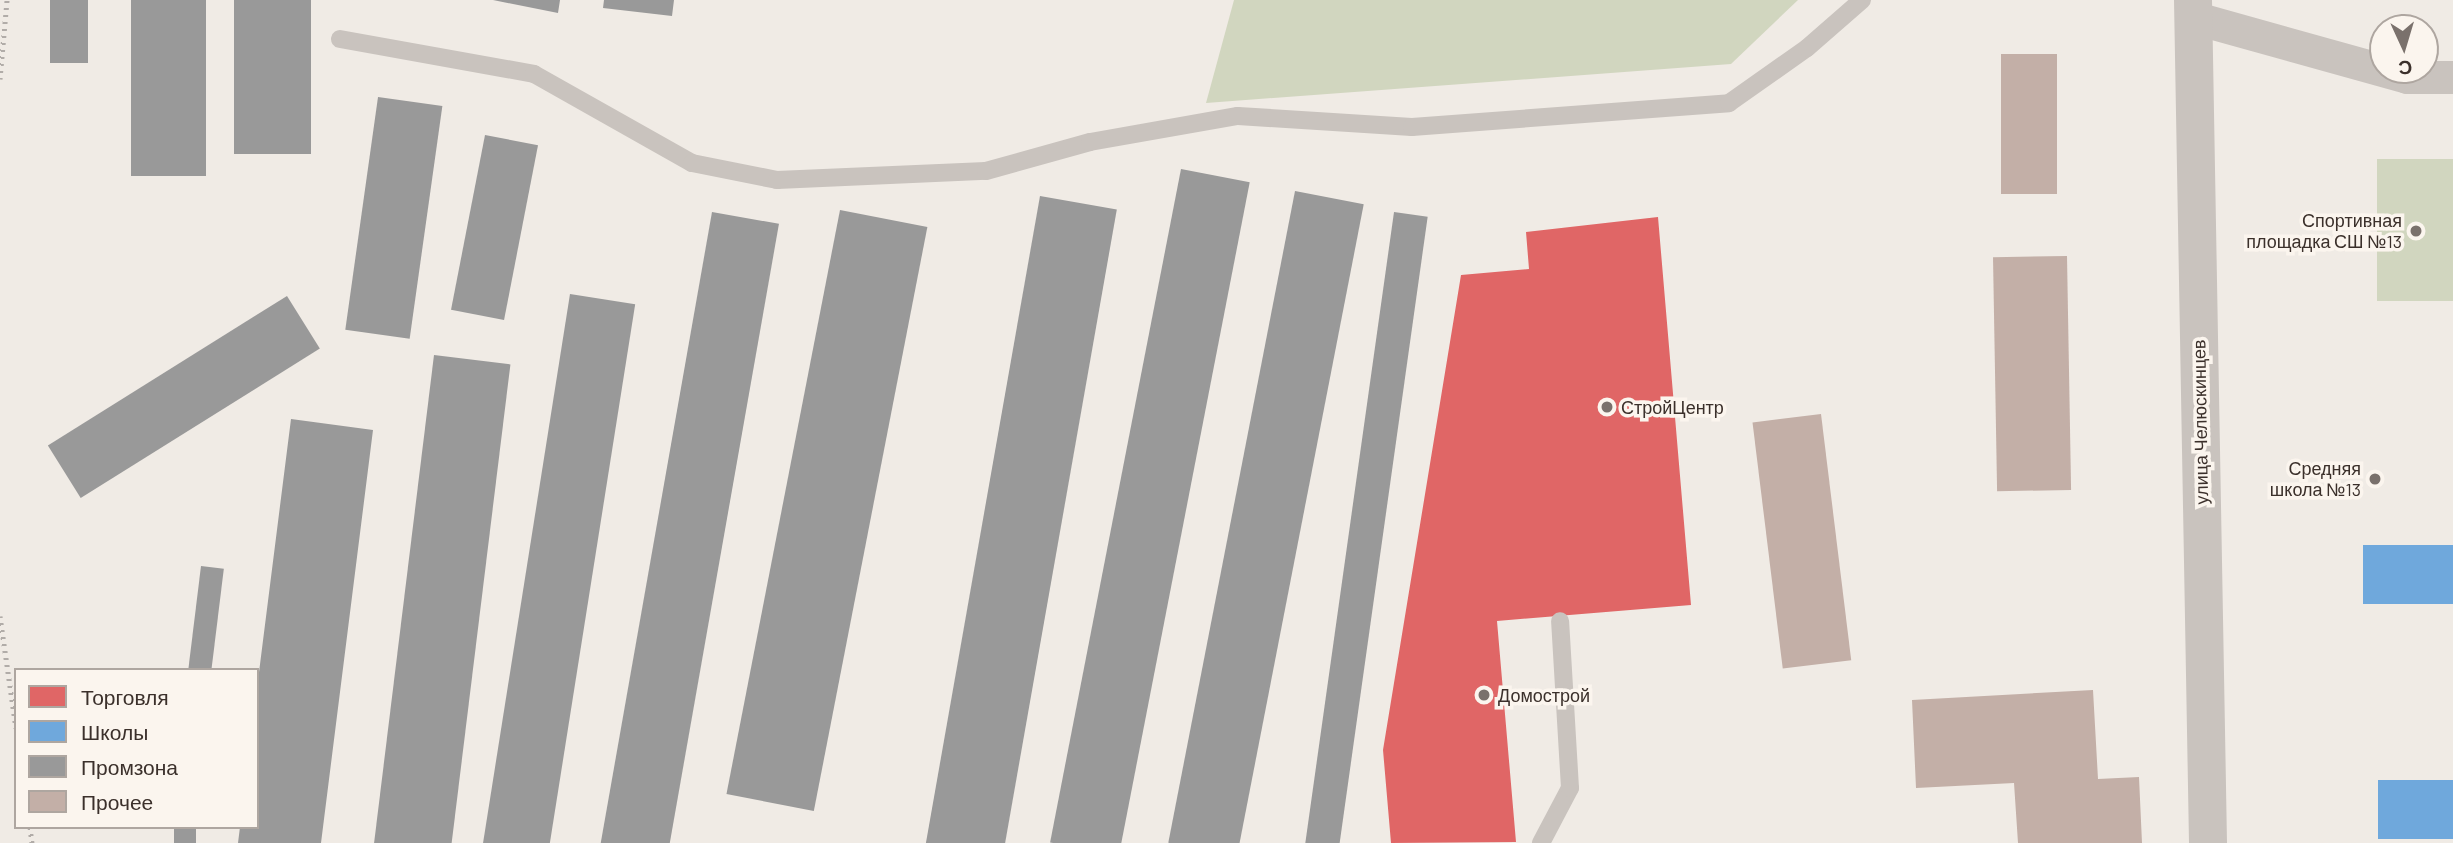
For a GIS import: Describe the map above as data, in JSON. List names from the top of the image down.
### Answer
{
  "streets": {
    "street": ["улица Челюскинцев"]
  },
  "places": [
    "Спортивная площадка СШ №13",
    "СтройЦентр",
    "Средняя школа №13",
    "Домострой"
  ],
  "legend": [
    "Торговля",
    "Школы",
    "Промзона",
    "Прочее"
  ],
  "north": "bottom"
}
